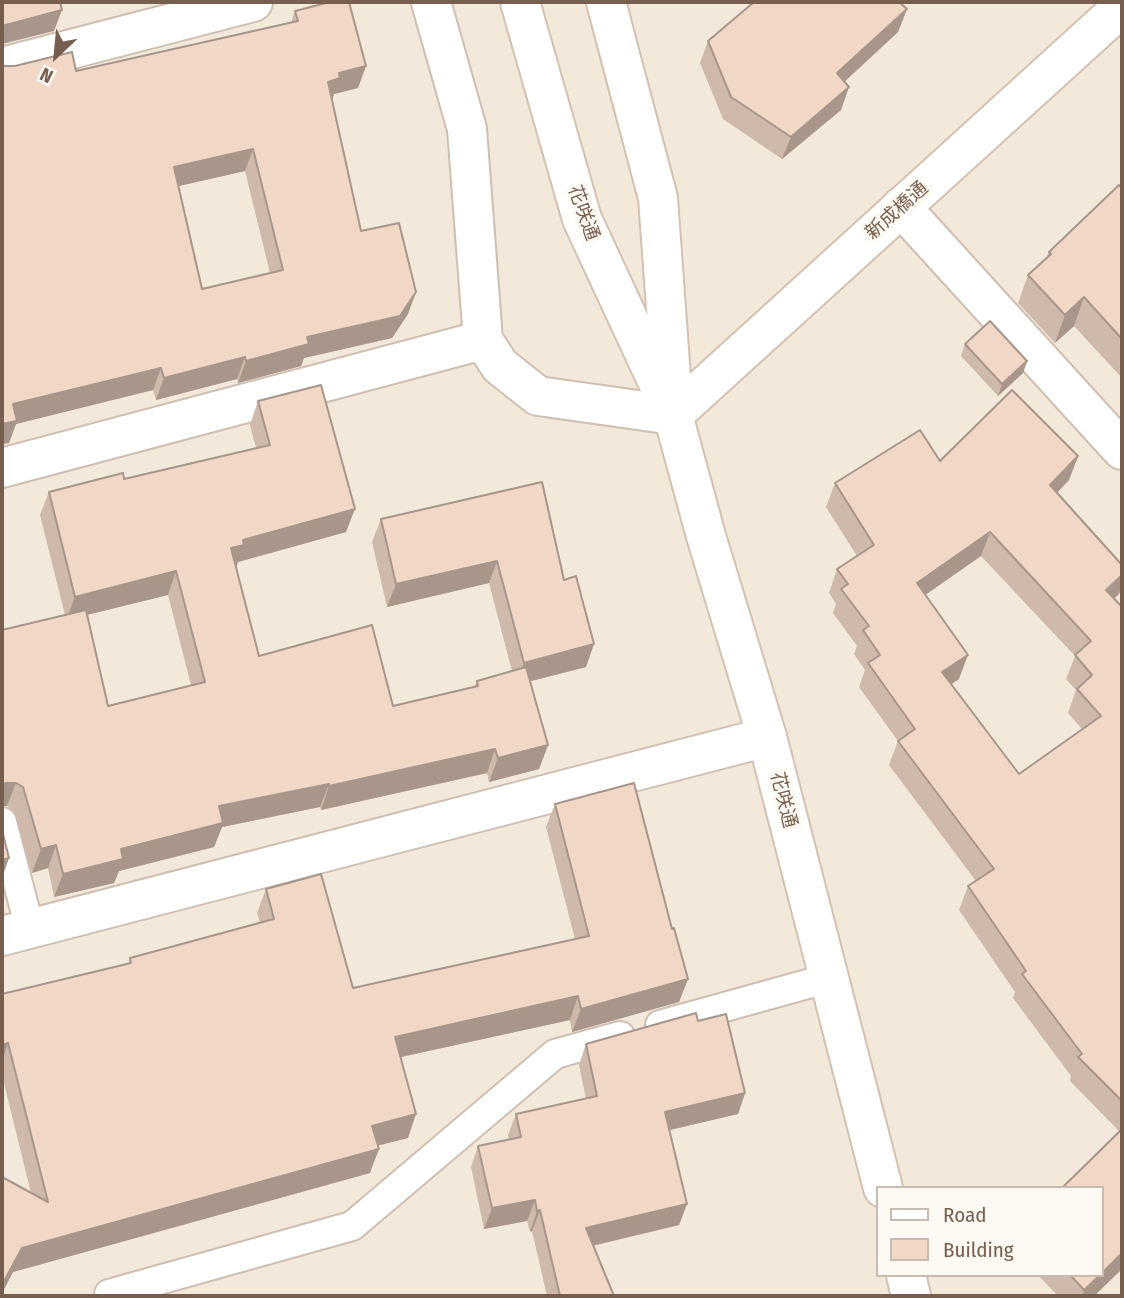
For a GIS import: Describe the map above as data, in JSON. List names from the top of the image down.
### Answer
{
  "streets": {
    "street": ["新成橋通", "花咲通"]
  },
  "crossings": [
    ["新成橋通", "花咲通"]
  ],
  "legend": ["Road", "Building"],
  "north": "bottom left"
}
